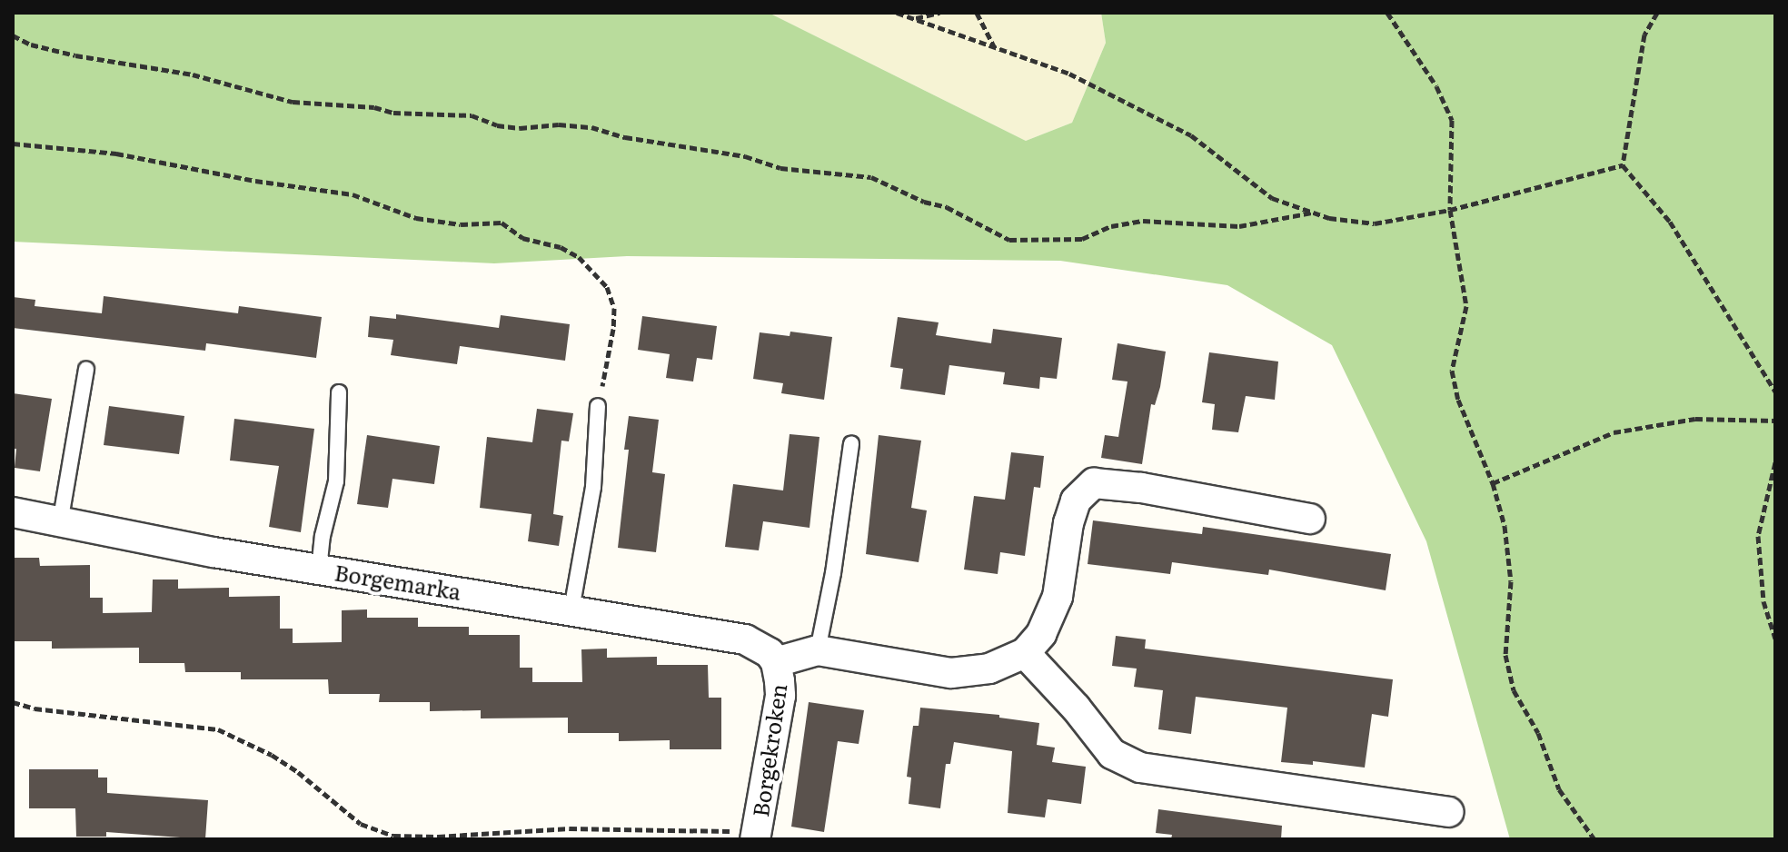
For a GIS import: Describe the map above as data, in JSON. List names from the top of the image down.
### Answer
{
  "streets": {
    "street": ["Borgemarka", "Borgekroken"]
  },
  "crossings": [
    ["Borgemarka", "Borgekroken"]
  ]
}
